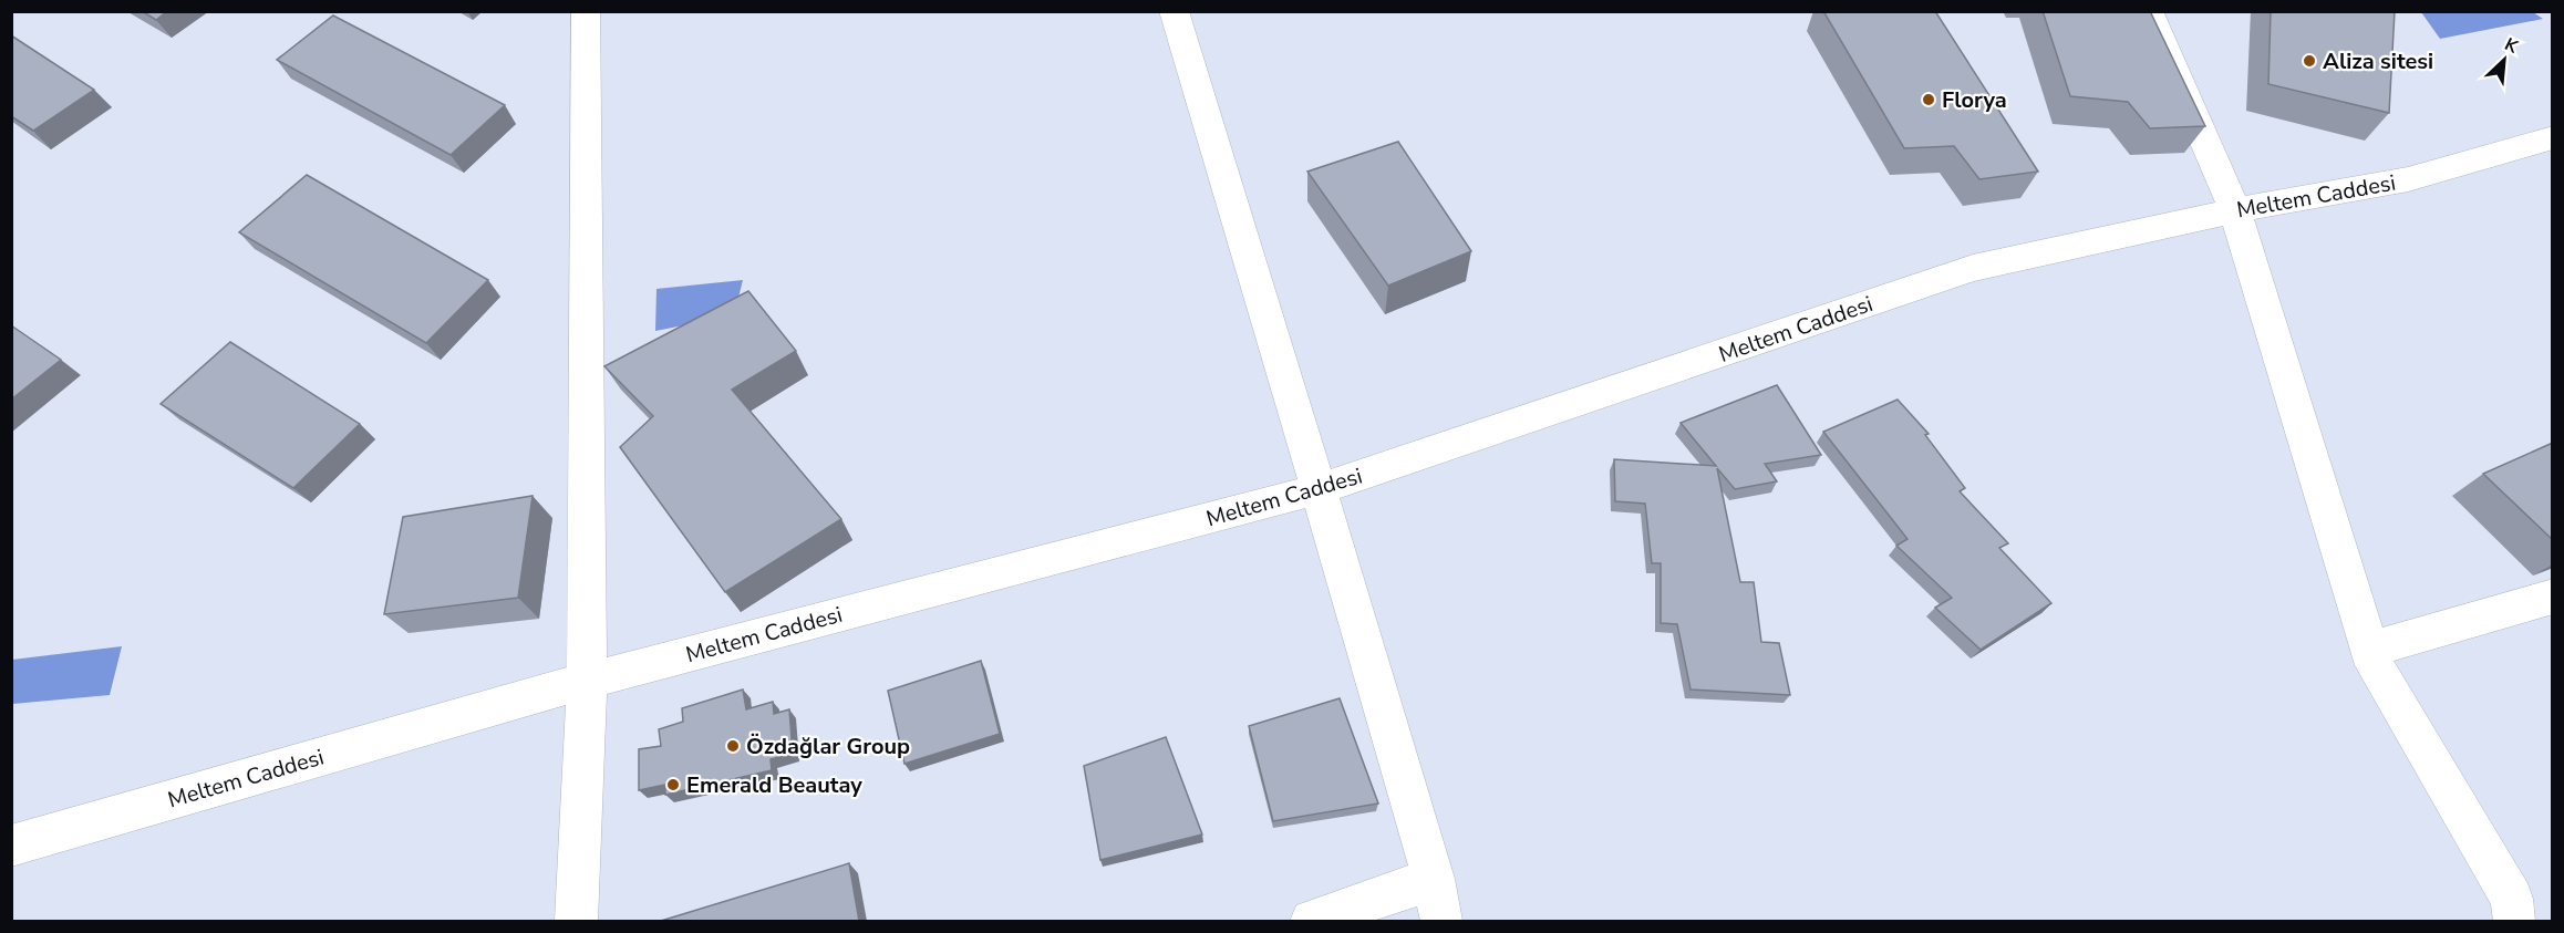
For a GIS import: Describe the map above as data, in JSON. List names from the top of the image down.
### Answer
{
  "streets": {
    "street": ["Meltem Caddesi"]
  },
  "places": [
    "Aliza sitesi",
    "Florya",
    "Özdağlar Group",
    "Emerald Beautay"
  ],
  "north": "top right"
}
